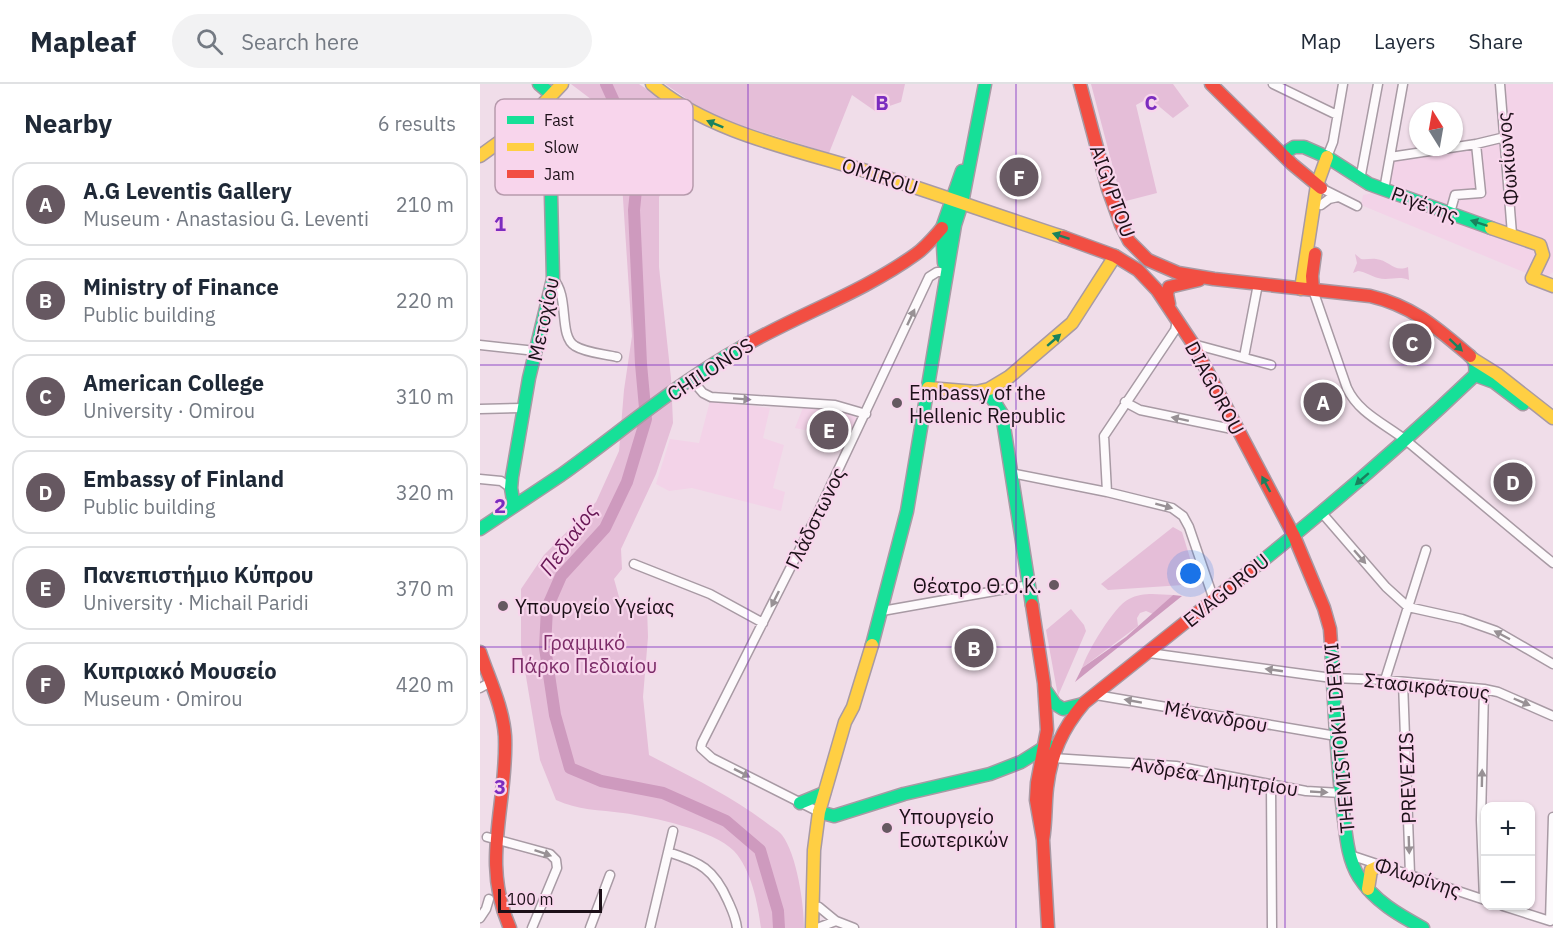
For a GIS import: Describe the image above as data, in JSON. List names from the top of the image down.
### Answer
{
  "streets": {
    "main road": [
      "OMIROU",
      "AIGYPTOU",
      "Ριγένης",
      "Μετοχίου",
      "CHILONOS",
      "DIAGOROU",
      "EVAGOROU",
      "THEMISTOKLI DERVI"
    ],
    "street": [
      "Φωκίωνος",
      "Γλάδστωνος",
      "Στασικράτους",
      "Μένανδρου",
      "Ανδρέα Δημητρίου",
      "PREVEZIS",
      "Φλωρίνης"
    ]
  },
  "crossings": [
    ["Φωκίωνος", "Ριγένης"],
    ["OMIROU", "DIAGOROU"],
    ["Μετοχίου", "CHILONOS"],
    ["DIAGOROU", "EVAGOROU"],
    ["DIAGOROU", "THEMISTOKLI DERVI"],
    ["EVAGOROU", "Στασικράτους"],
    ["EVAGOROU", "Μένανδρου"],
    ["EVAGOROU", "THEMISTOKLI DERVI"],
    ["EVAGOROU", "Ανδρέα Δημητρίου"],
    ["Στασικράτους", "THEMISTOKLI DERVI"],
    ["Στασικράτους", "PREVEZIS"],
    ["Μένανδρου", "THEMISTOKLI DERVI"],
    ["THEMISTOKLI DERVI", "Ανδρέα Δημητρίου"],
    ["THEMISTOKLI DERVI", "Φλωρίνης"],
    ["PREVEZIS", "Φλωρίνης"]
  ],
  "one_way": [
    "OMIROU",
    "DIAGOROU",
    "Μένανδρου",
    "PREVEZIS"
  ],
  "water": ["Πεδιαίος"],
  "parks": ["Γραμμικό Πάρκο Πεδιαίου"],
  "places": [
    "Embassy of the Hellenic Republic",
    "Θέατρο Θ.Ο.Κ.",
    "Υπουργείο Υγείας",
    "Υπουργείο Εσωτερικών"
  ],
  "legend": ["Fast", "Slow", "Jam"],
  "scale_bar": "100 m",
  "north": "top",
  "page": {
    "header": "Mapleaf",
    "search": "Search here",
    "nav": ["Map", "Layers", "Share"],
    "heading": ["Nearby", "6 results"],
    "pins": [
      "F",
      "C",
      "A",
      "E",
      "D",
      "B"
    ],
    "list": [
      {
        "mark": "A",
        "name": "A.G Leventis Gallery",
        "note": "Museum · Anastasiou G. Leventi",
        "value": "210 m"
      },
      {
        "mark": "B",
        "name": "Ministry of Finance",
        "note": "Public building",
        "value": "220 m"
      },
      {
        "mark": "C",
        "name": "American College",
        "note": "University · Omirou",
        "value": "310 m"
      },
      {
        "mark": "D",
        "name": "Embassy of Finland",
        "note": "Public building",
        "value": "320 m"
      },
      {
        "mark": "E",
        "name": "Πανεπιστήμιο Κύπρου",
        "note": "University · Michail Paridi",
        "value": "370 m"
      },
      {
        "mark": "F",
        "name": "Κυπριακό Μουσείο",
        "note": "Museum · Omirou",
        "value": "420 m"
      }
    ],
    "map_buttons": ["+", "−"],
    "scale": "100 m"
  },
  "grid": {
    "columns": ["B", "C"],
    "rows": ["1", "2", "3"]
  }
}
